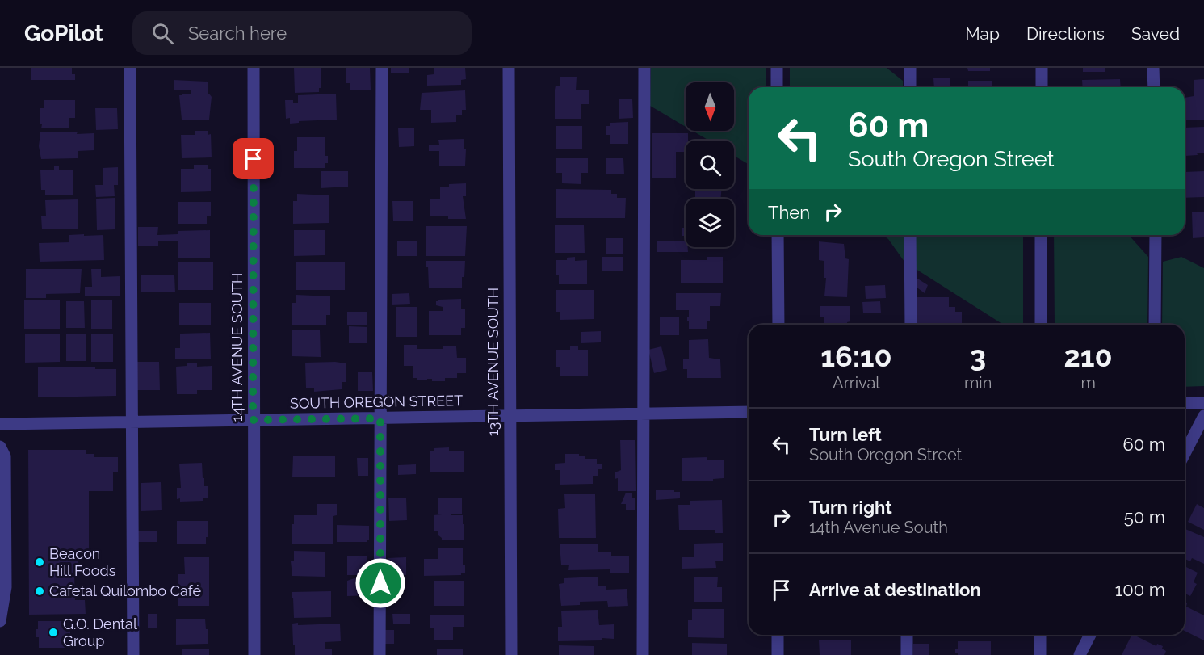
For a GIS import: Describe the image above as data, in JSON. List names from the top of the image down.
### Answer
{
  "streets": {
    "street": ["14TH AVENUE SOUTH", "13TH AVENUE SOUTH", "SOUTH OREGON STREET"]
  },
  "crossings": [
    ["14TH AVENUE SOUTH", "SOUTH OREGON STREET"],
    ["13TH AVENUE SOUTH", "SOUTH OREGON STREET"]
  ],
  "places": ["Beacon Hill Foods", "Cafetal Quilombo Café", "G.O. Dental Group"],
  "north": "bottom",
  "page": {
    "header": "GoPilot",
    "search": "Search here",
    "nav": ["Map", "Directions", "Saved"],
    "turn": ["60 m", "South Oregon Street"],
    "then": "Then",
    "eta": [
      "16:10",
      "Arrival",
      "3",
      "min",
      "210",
      "m"
    ],
    "list": [
      {
        "name": "Turn left",
        "note": "South Oregon Street",
        "value": "60 m"
      },
      {
        "name": "Turn right",
        "note": "14th Avenue South",
        "value": "50 m"
      },
      {
        "name": "Arrive at destination",
        "value": "100 m"
      }
    ]
  }
}
